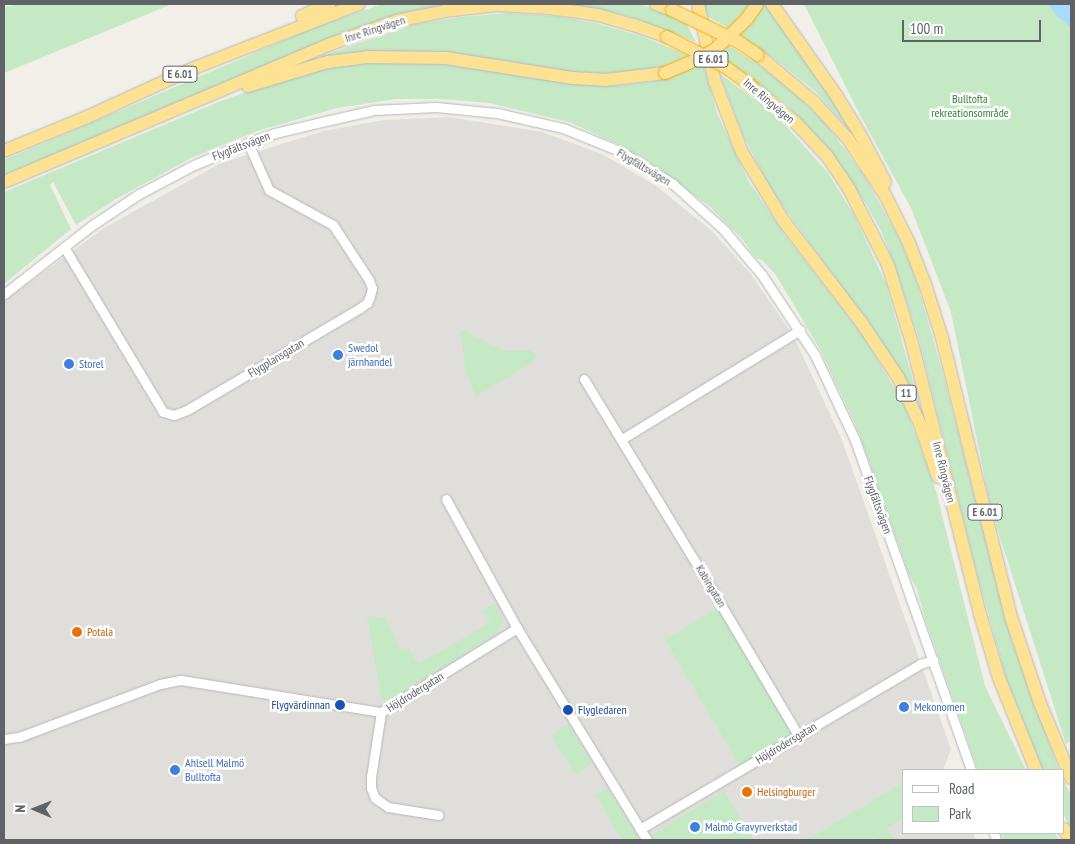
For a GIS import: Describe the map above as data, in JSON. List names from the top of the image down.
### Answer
{
  "streets": {
    "highway": ["Inre Ringvägen", "E 6.01", "11"],
    "street": [
      "Flygfältsvägen",
      "Flygplansgatan",
      "Kabingatan",
      "Höjdrodergatan",
      "Höjdrodersgatan"
    ]
  },
  "crossings": [
    ["Inre Ringvägen", "11"],
    ["Flygfältsvägen", "Flygplansgatan"],
    ["Flygfältsvägen", "Höjdrodersgatan"],
    ["Kabingatan", "Höjdrodersgatan"]
  ],
  "parks": ["Bulltofta rekreationsområde"],
  "places": [
    "Swedol järnhandel",
    "Storel",
    "Potala",
    "Flygvärdinnan",
    "Mekonomen",
    "Flygledaren",
    "Ahlsell Malmö Bulltofta",
    "Helsingburger",
    "Malmö Gravyrverkstad"
  ],
  "legend": ["Road", "Park"],
  "scale_bar": "100 m",
  "north": "left"
}
